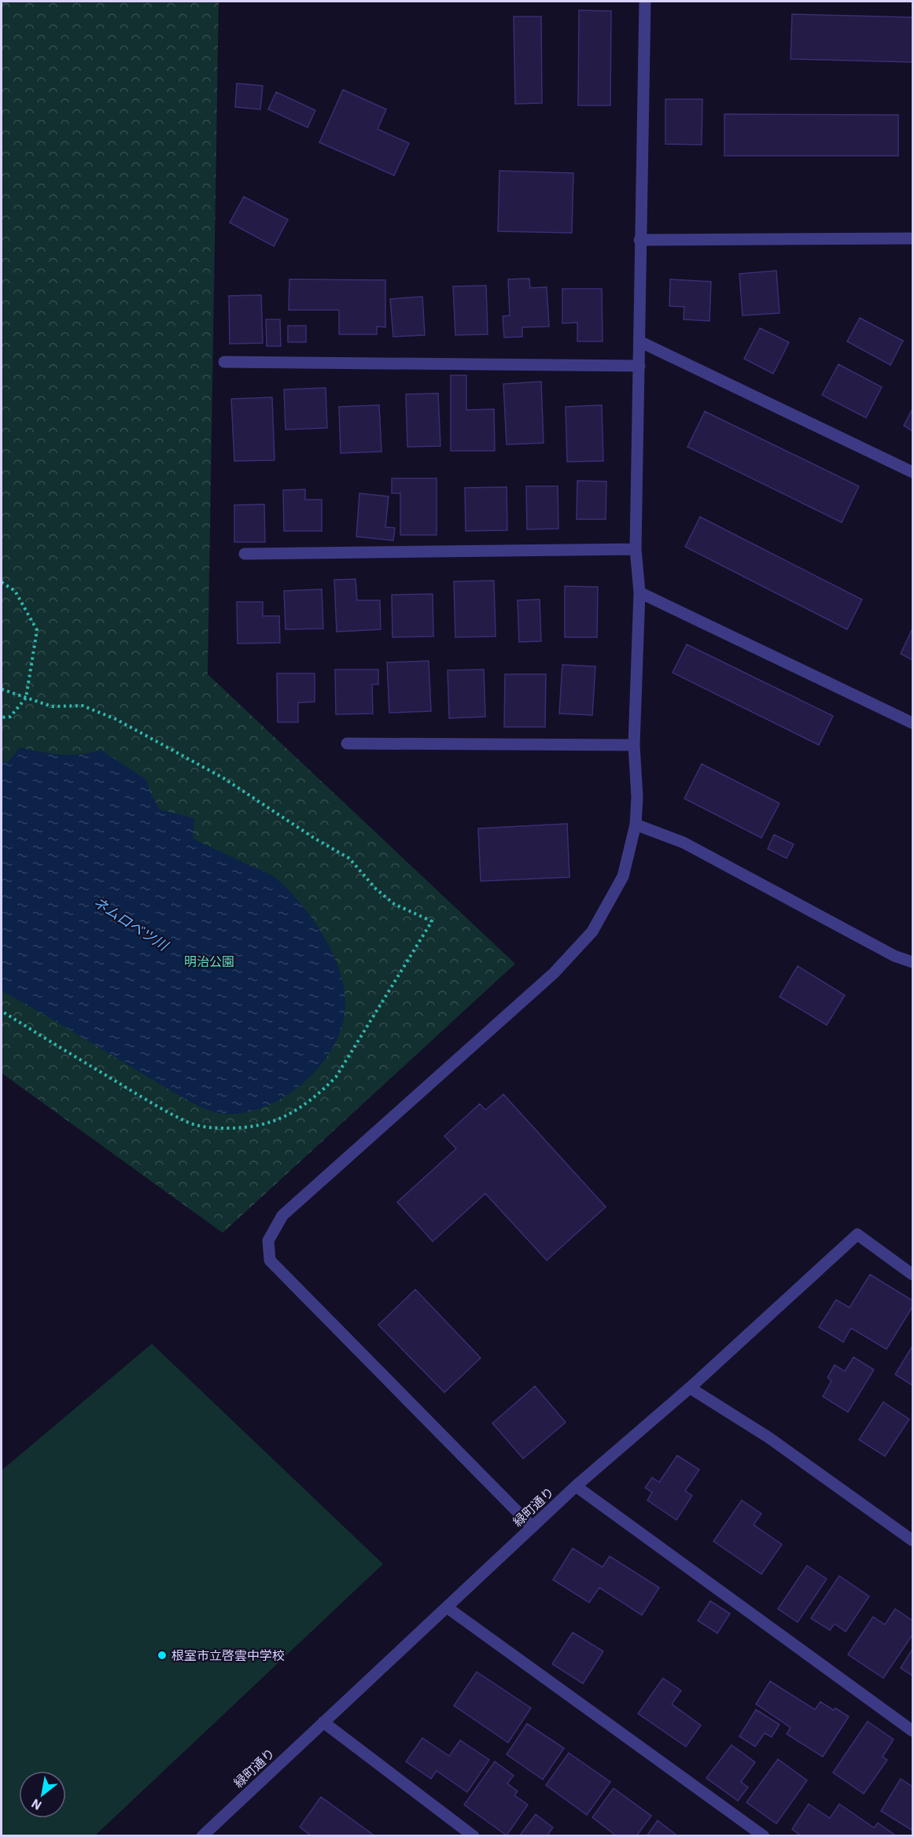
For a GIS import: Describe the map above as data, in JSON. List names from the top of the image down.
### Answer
{
  "streets": {
    "street": ["緑町通り"]
  },
  "water": ["ネムロベツ川"],
  "parks": ["明治公園"],
  "places": ["根室市立啓雲中学校"],
  "north": "bottom left"
}
